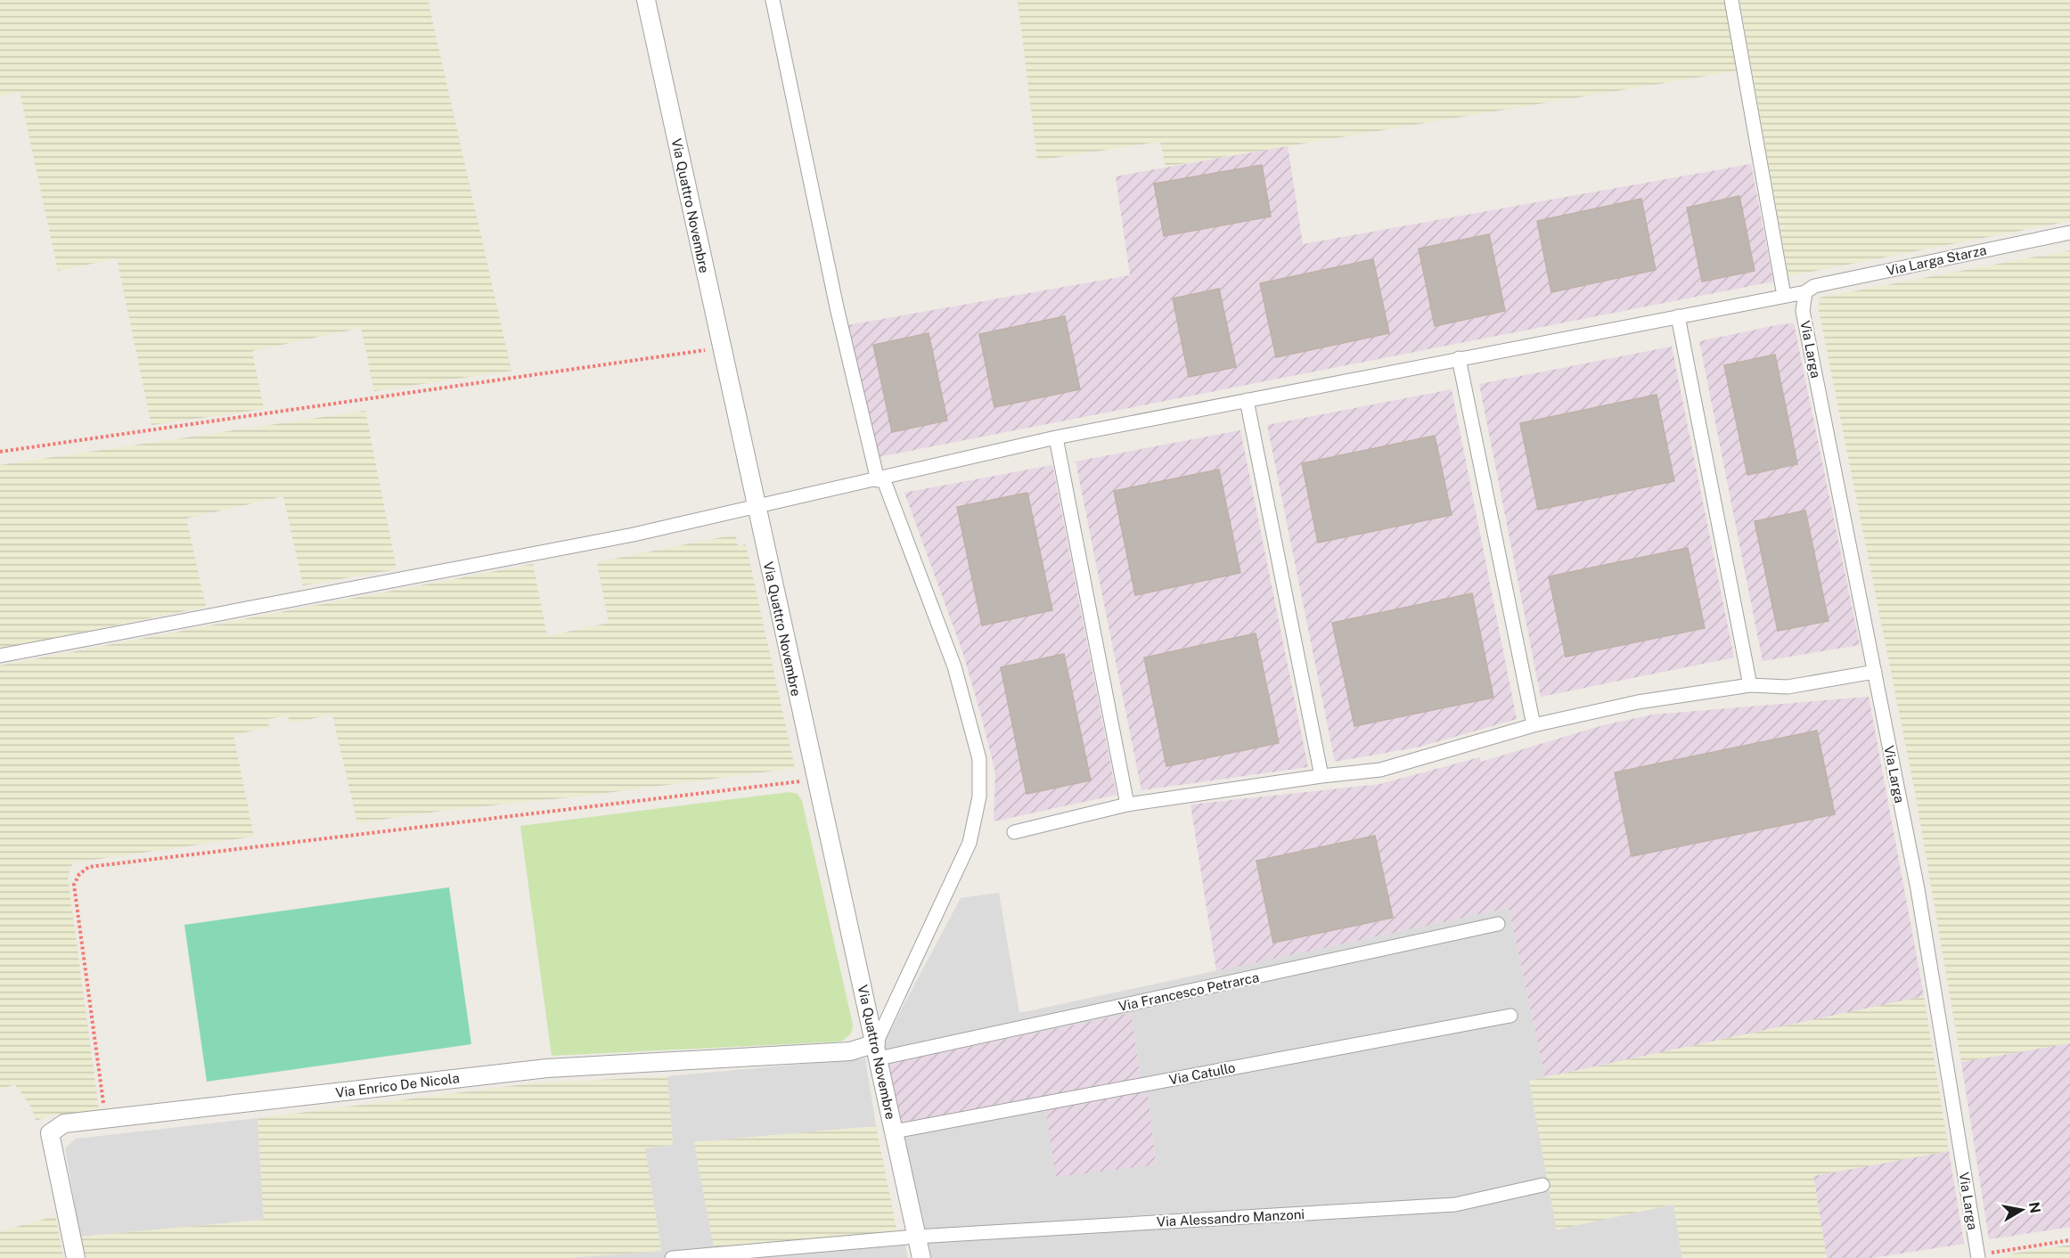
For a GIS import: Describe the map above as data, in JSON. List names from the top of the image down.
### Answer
{
  "streets": {
    "street": [
      "Via Quattro Novembre",
      "Via Larga Starza",
      "Via Larga",
      "Via Francesco Petrarca",
      "Via Catullo",
      "Via Enrico De Nicola",
      "Via Alessandro Manzoni"
    ]
  },
  "crossings": [
    ["Via Quattro Novembre", "Via Larga Starza"],
    ["Via Quattro Novembre", "Via Francesco Petrarca"],
    ["Via Quattro Novembre", "Via Catullo"],
    ["Via Quattro Novembre", "Via Enrico De Nicola"],
    ["Via Quattro Novembre", "Via Alessandro Manzoni"],
    ["Via Larga Starza", "Via Larga"],
    ["Via Francesco Petrarca", "Via Enrico De Nicola"]
  ],
  "north": "right"
}
